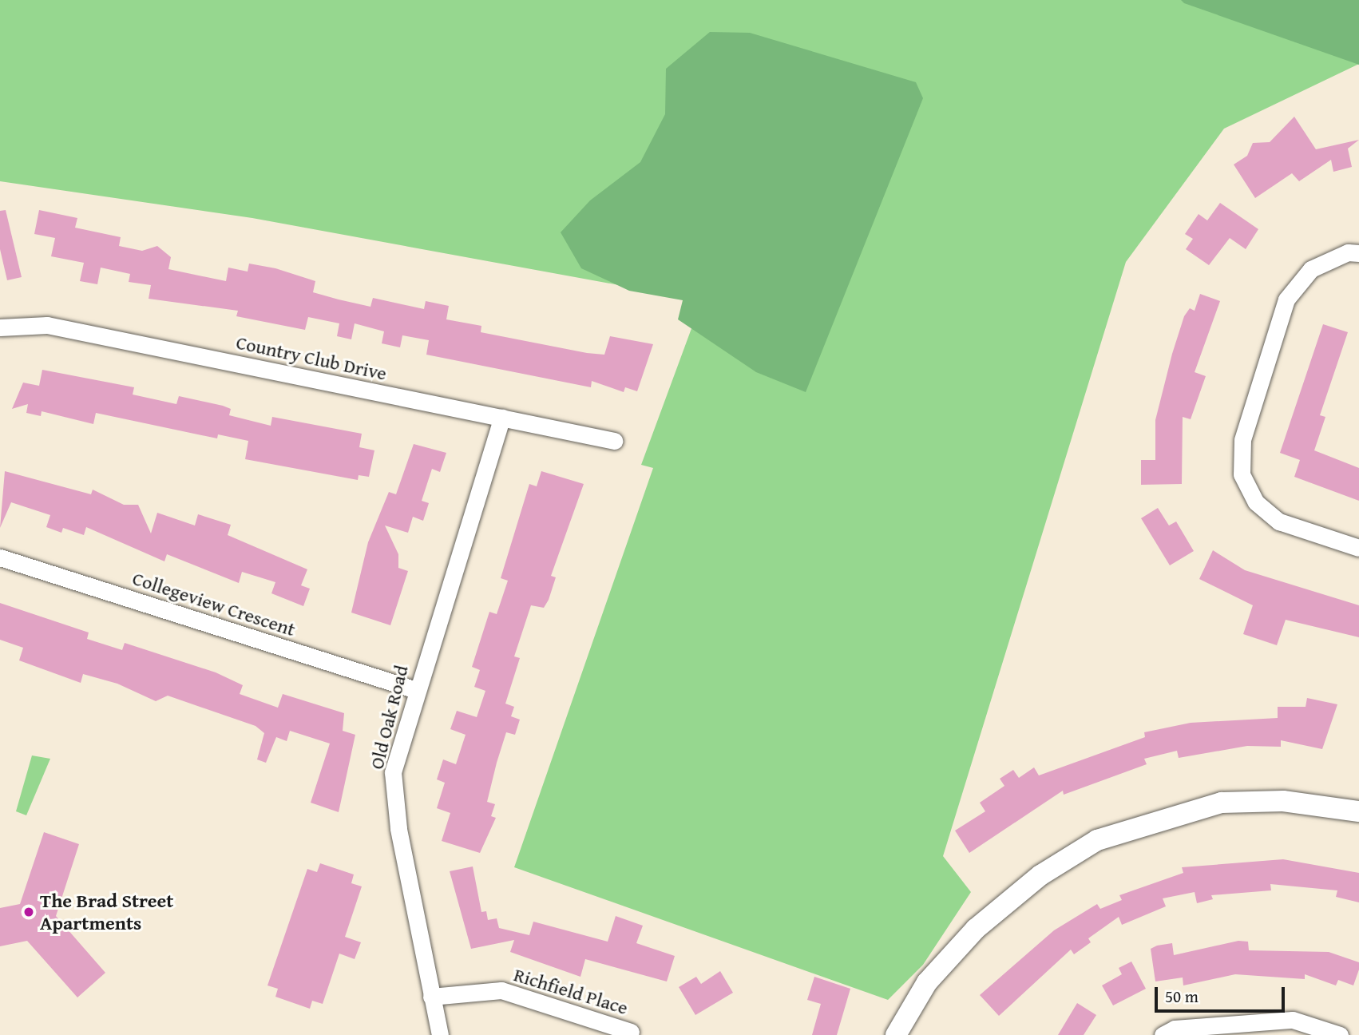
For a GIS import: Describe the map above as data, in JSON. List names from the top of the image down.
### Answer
{
  "streets": {
    "street": [
      "Country Club Drive",
      "Collegeview Crescent",
      "Old Oak Road",
      "Richfield Place"
    ]
  },
  "crossings": [
    ["Country Club Drive", "Old Oak Road"],
    ["Collegeview Crescent", "Old Oak Road"],
    ["Old Oak Road", "Richfield Place"]
  ],
  "places": ["The Brad Street Apartments"],
  "scale_bar": "50 m"
}
